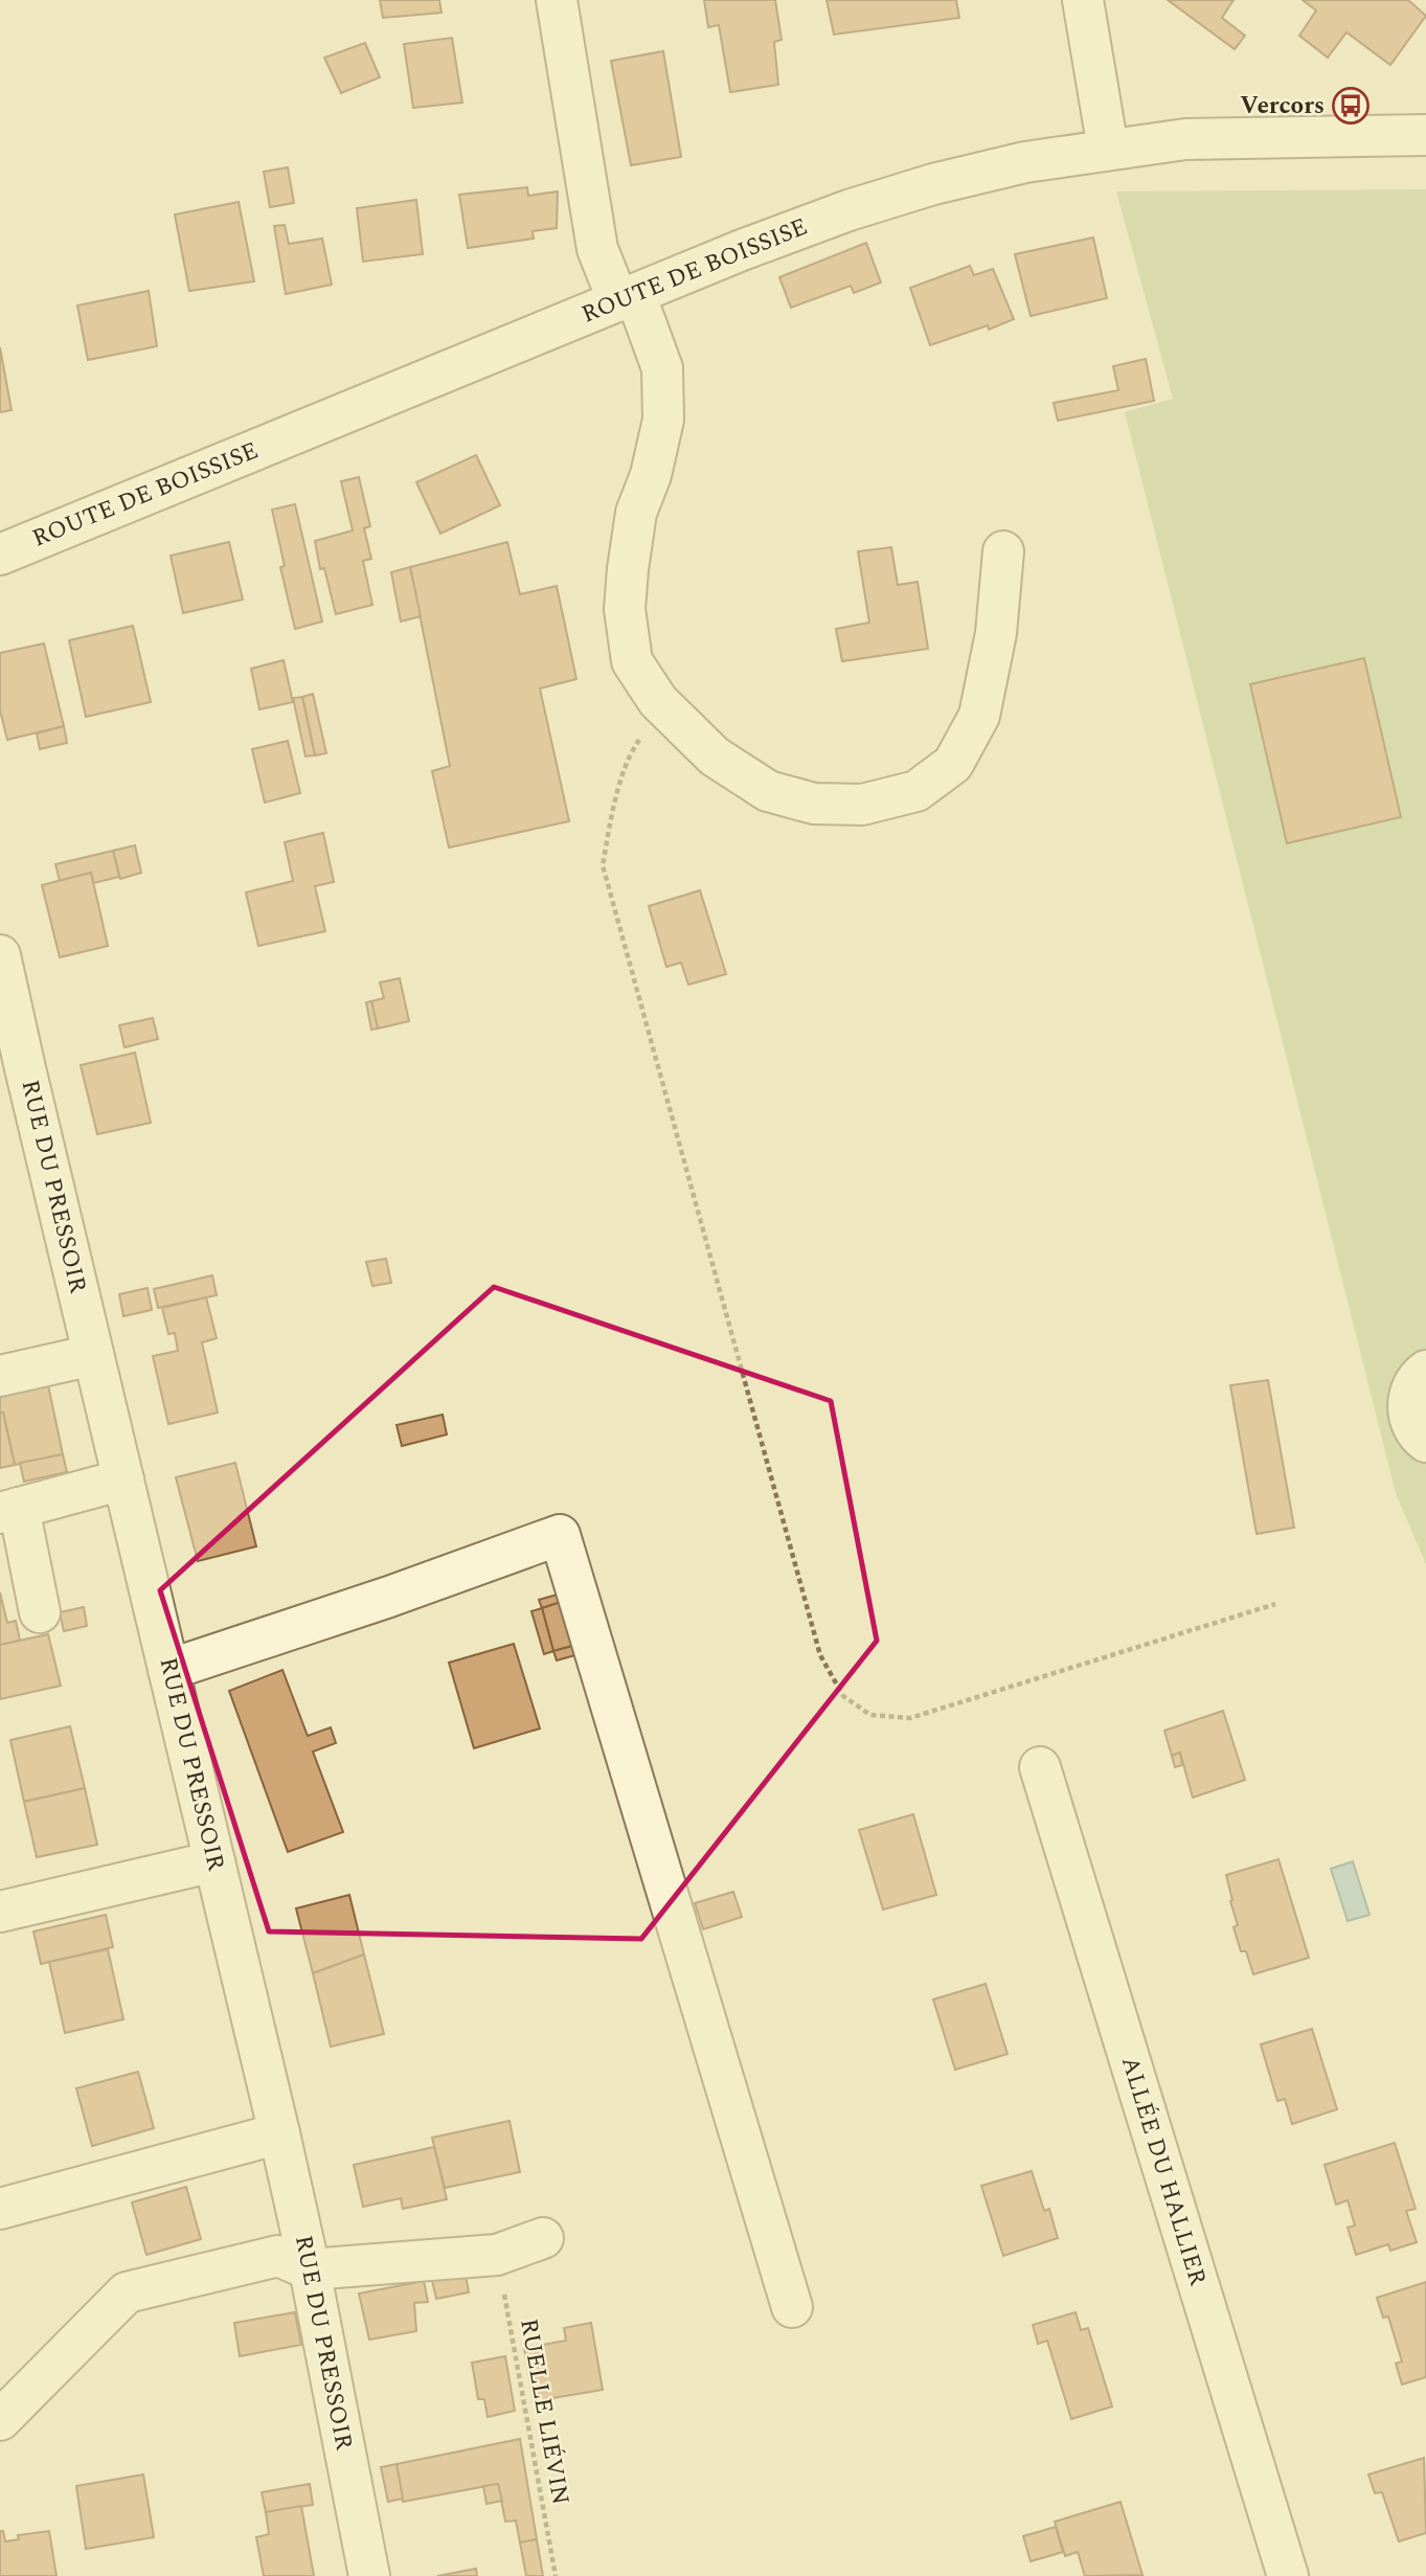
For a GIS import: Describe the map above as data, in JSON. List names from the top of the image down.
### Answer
{
  "streets": {
    "street": ["ROUTE DE BOISSISE", "RUE DU PRESSOIR", "ALLÉE DU HALLIER"],
    "path": ["RUELLE LIÉVIN"]
  },
  "places": {
    "bus stop": ["Vercors"]
  }
}
